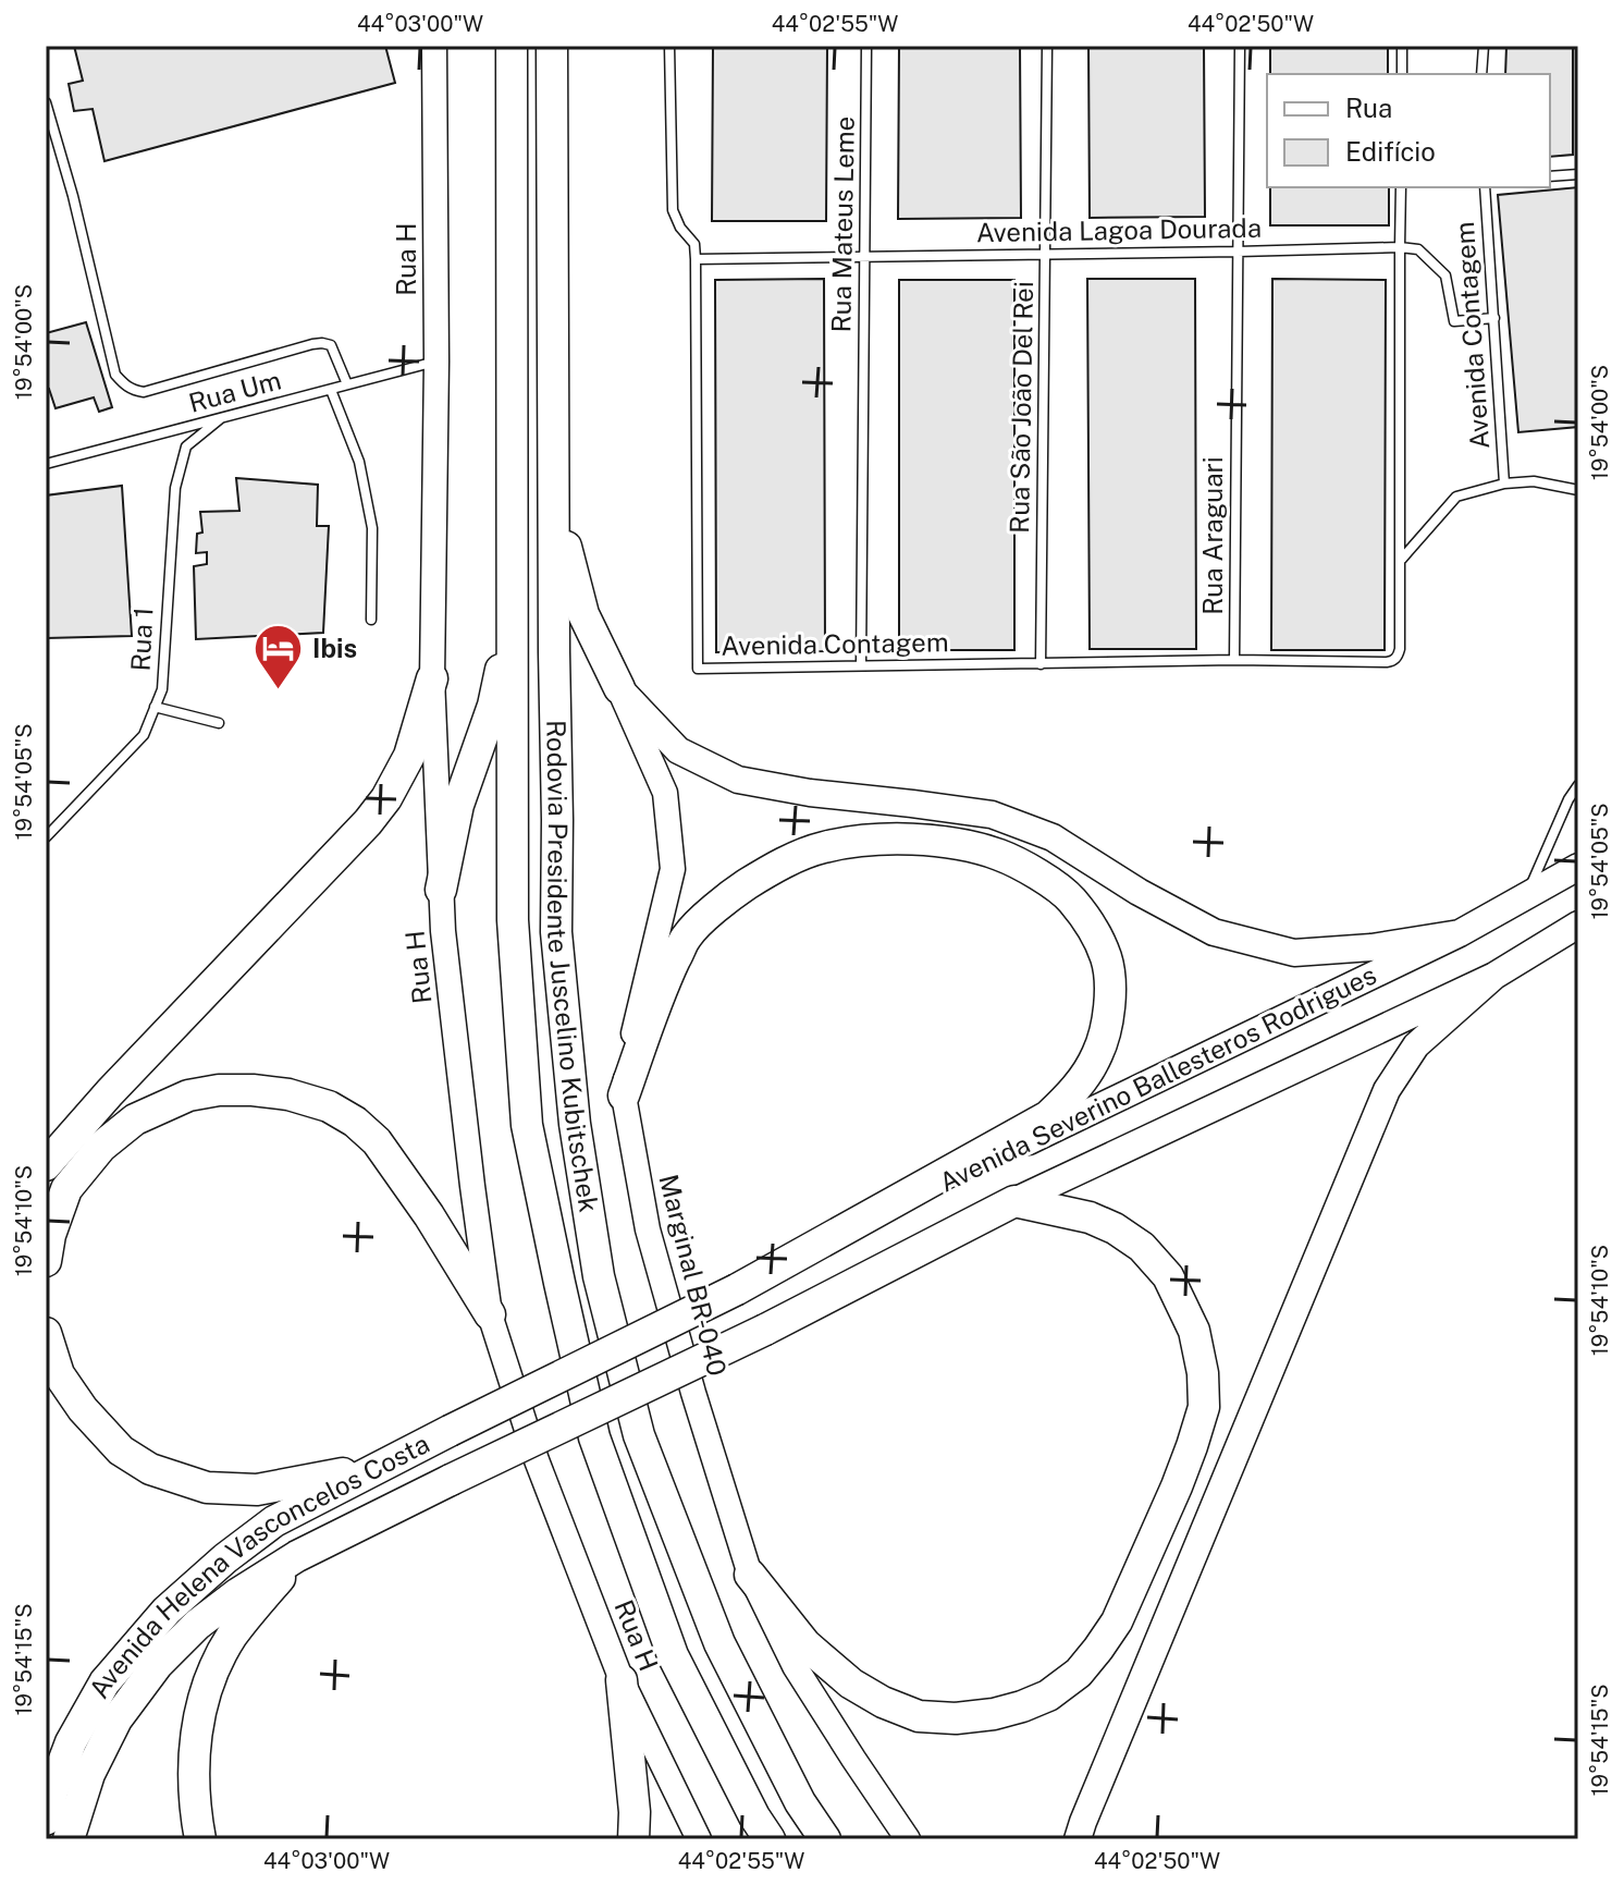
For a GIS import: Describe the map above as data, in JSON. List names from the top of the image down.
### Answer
{
  "streets": {
    "highway": ["Rodovia Presidente Juscelino Kubitschek", "Avenida Severino Ballesteros Rodrigues", "Avenida Helena Vasconcelos Costa"],
    "main road": ["Rua H", "Marginal BR-040"],
    "lane": [
      "Rua Mateus Leme",
      "Avenida Lagoa Dourada",
      "Avenida Contagem",
      "Rua Um",
      "Rua São João Del Rei",
      "Rua Araguari",
      "Rua 1"
    ]
  },
  "crossings": [
    ["Rua Mateus Leme", "Avenida Lagoa Dourada"],
    ["Rua Mateus Leme", "Avenida Contagem"],
    ["Avenida Lagoa Dourada", "Avenida Contagem"],
    ["Avenida Lagoa Dourada", "Rua São João Del Rei"],
    ["Avenida Lagoa Dourada", "Rua Araguari"],
    ["Rua H", "Rua Um"],
    ["Avenida Contagem", "Rua São João Del Rei"],
    ["Avenida Contagem", "Rua Araguari"],
    ["Rua Um", "Rua 1"],
    ["Avenida Severino Ballesteros Rodrigues", "Avenida Helena Vasconcelos Costa"]
  ],
  "places": {
    "hotel": ["Ibis"]
  },
  "legend": ["Rua", "Edifício"],
  "coordinates": [
    "44°03'00\"W",
    "44°02'55\"W",
    "44°02'50\"W",
    "19°54'00\"S",
    "19°54'05\"S",
    "19°54'10\"S",
    "19°54'15\"S"
  ]
}
